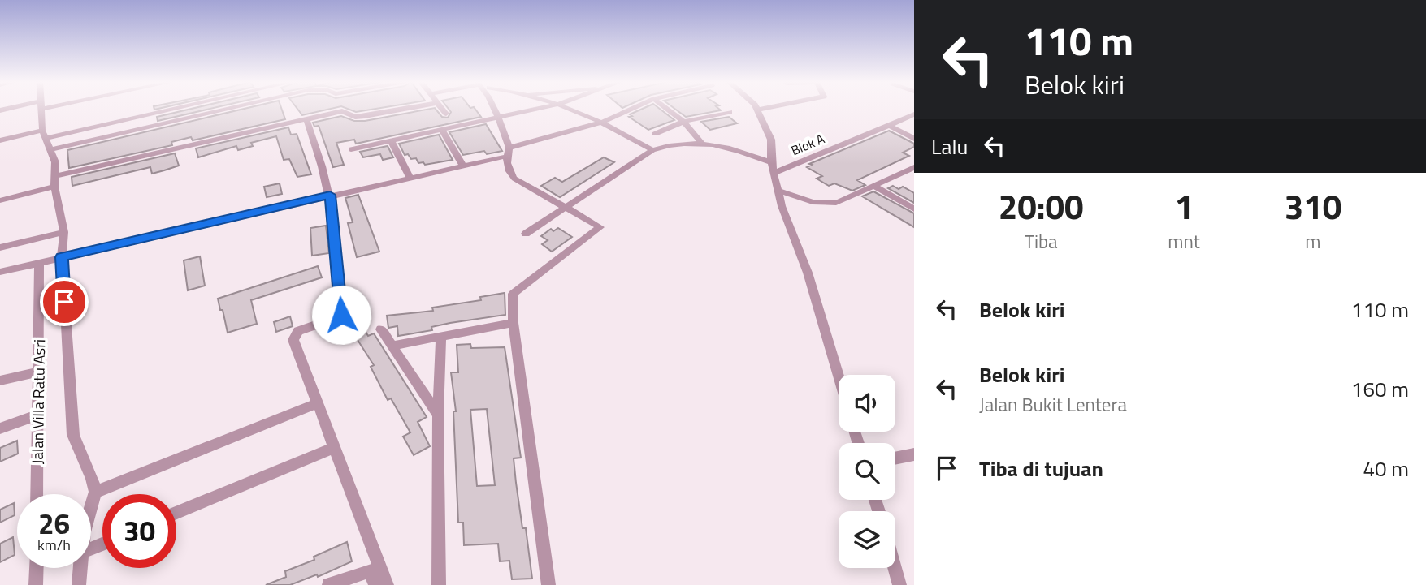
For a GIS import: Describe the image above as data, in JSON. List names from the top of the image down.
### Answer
{
  "streets": {
    "street": ["Blok A", "Jalan Villa Ratu Asri"]
  },
  "page": {
    "turn": ["110 m", "Belok kiri"],
    "then": "Lalu",
    "eta": [
      "20:00",
      "Tiba",
      "1",
      "mnt",
      "310",
      "m"
    ],
    "list": [
      {
        "name": "Belok kiri",
        "value": "110 m"
      },
      {
        "name": "Belok kiri",
        "note": "Jalan Bukit Lentera",
        "value": "160 m"
      },
      {
        "name": "Tiba di tujuan",
        "value": "40 m"
      }
    ],
    "speed": "26 km/h",
    "limit": "30"
  }
}
